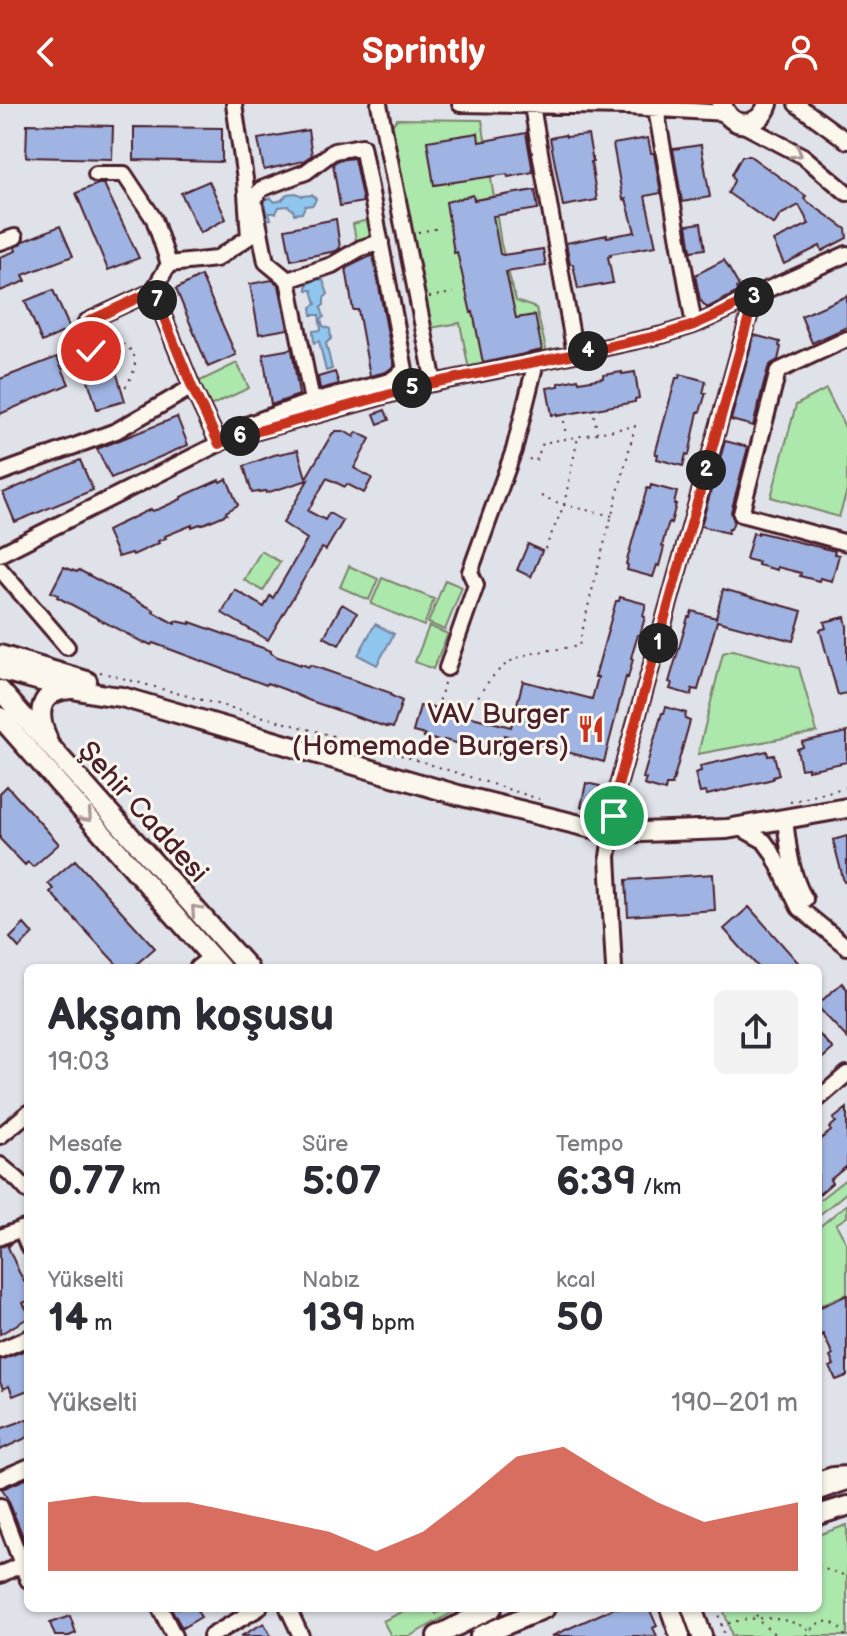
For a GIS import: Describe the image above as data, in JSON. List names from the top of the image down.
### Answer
{
  "streets": {
    "main road": ["Şehir Caddesi"]
  },
  "places": {
    "restaurant": ["VAV Burger (Homemade Burgers)"]
  },
  "page": {
    "header": "Sprintly",
    "pins": [
      "3",
      "7",
      "4",
      "5",
      "6",
      "2",
      "1"
    ],
    "heading": ["Akşam koşusu", "19:03"],
    "stats": [
      ["Mesafe", "0.77 km"],
      ["Süre", "5:07"],
      ["Tempo", "6:39 /km"],
      ["Yükselti", "14 m"],
      ["Nabız", "139 bpm"],
      ["kcal", "50"]
    ],
    "chart": ["Yükselti", "190–201 m"]
  }
}
